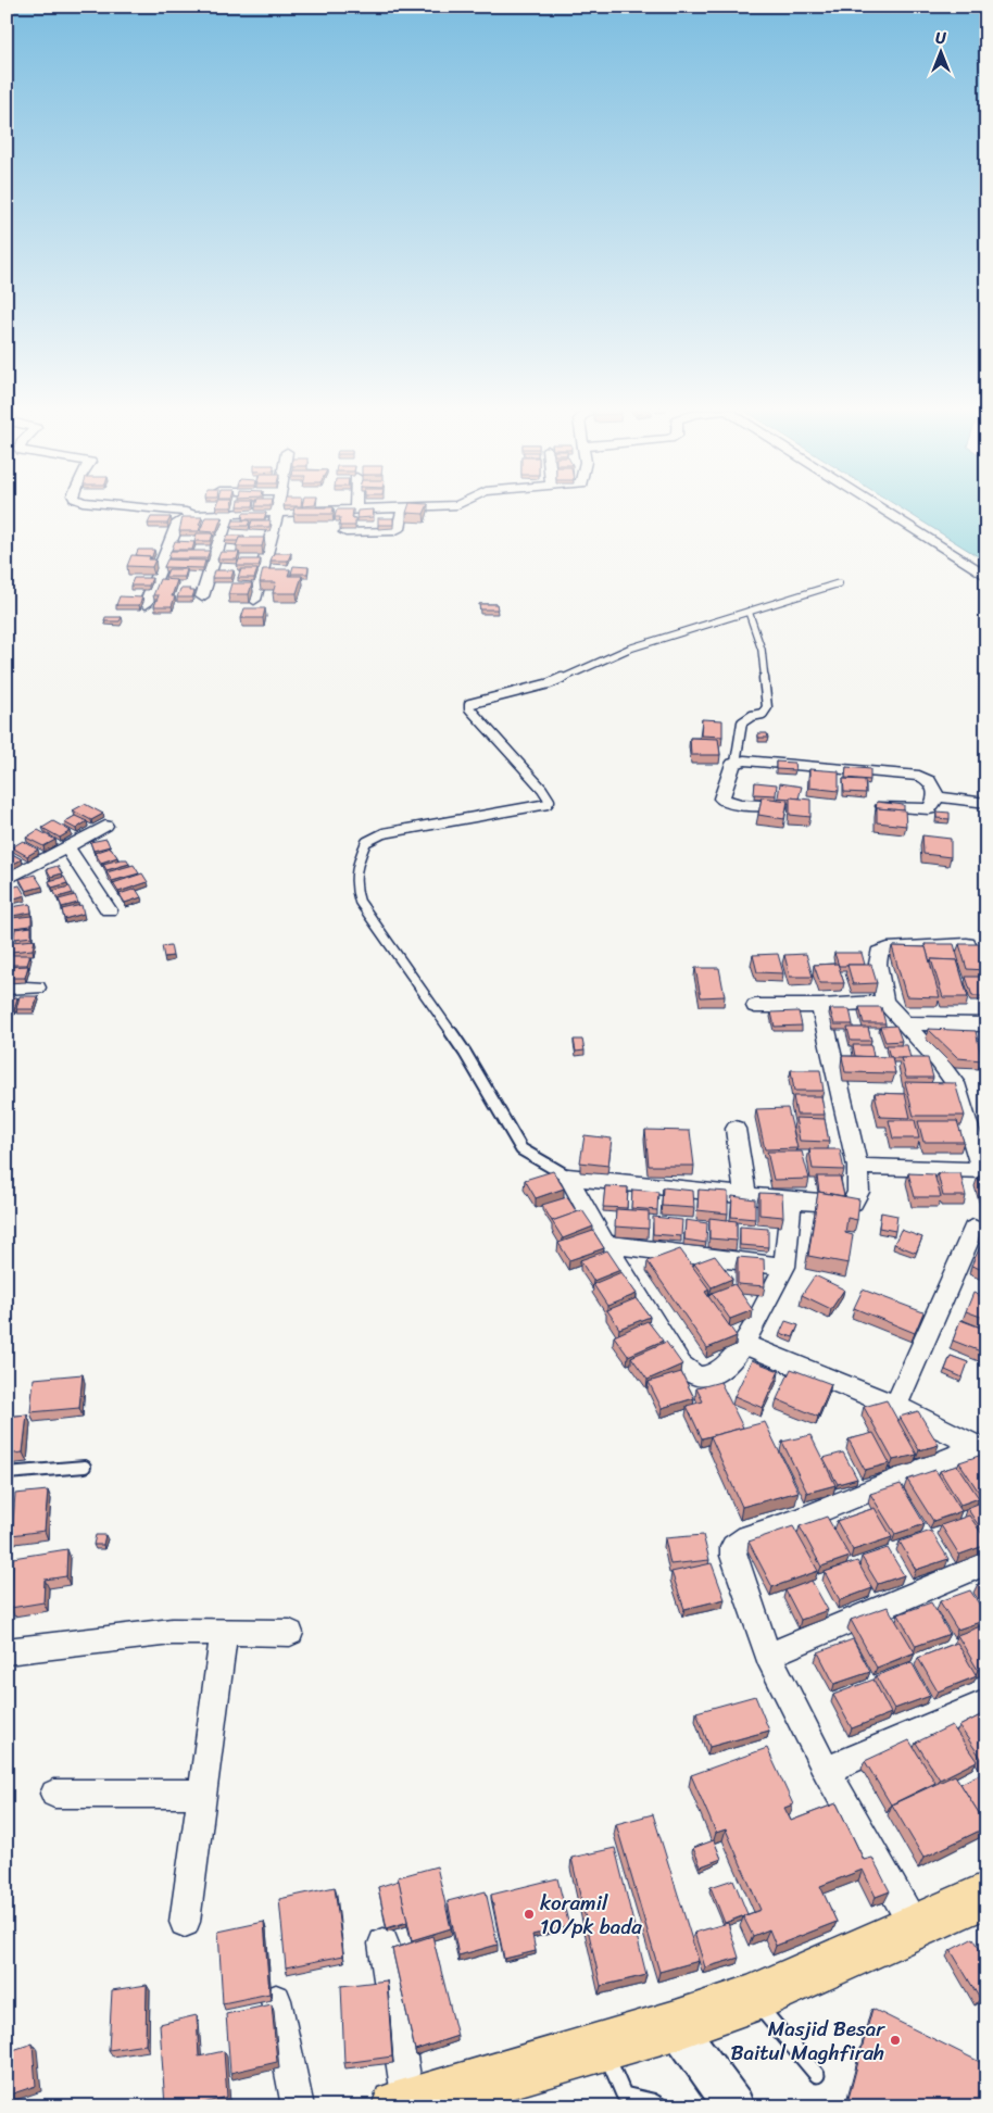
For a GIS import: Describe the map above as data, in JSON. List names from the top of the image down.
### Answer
{
  "places": ["koramil 10/pk bada", "Masjid Besar Baitul Maghfirah"],
  "north": "top"
}
